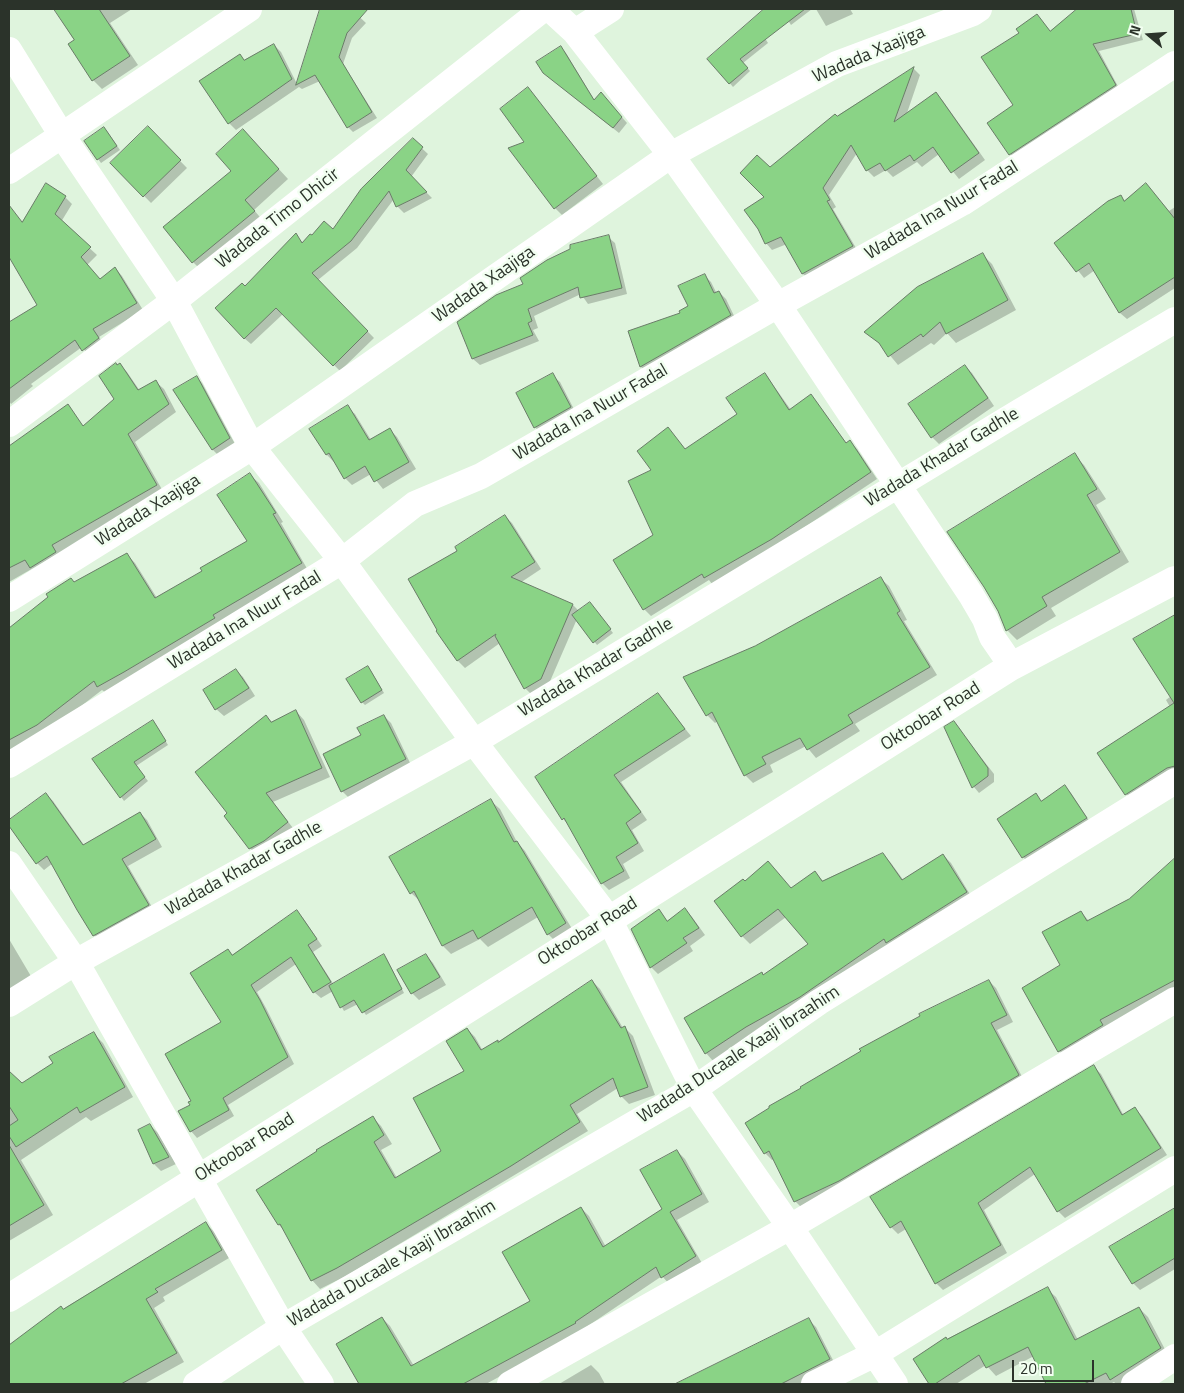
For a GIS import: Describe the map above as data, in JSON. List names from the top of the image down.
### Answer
{
  "streets": {
    "street": [
      "Wadada Xaajiga",
      "Wadada Ina Nuur Fadal",
      "Wadada Timo Dhicir",
      "Wadada Khadar Gadhle",
      "Oktoobar Road",
      "Wadada Ducaale Xaaji Ibraahim"
    ]
  },
  "scale_bar": "20 m",
  "north": "left"
}
